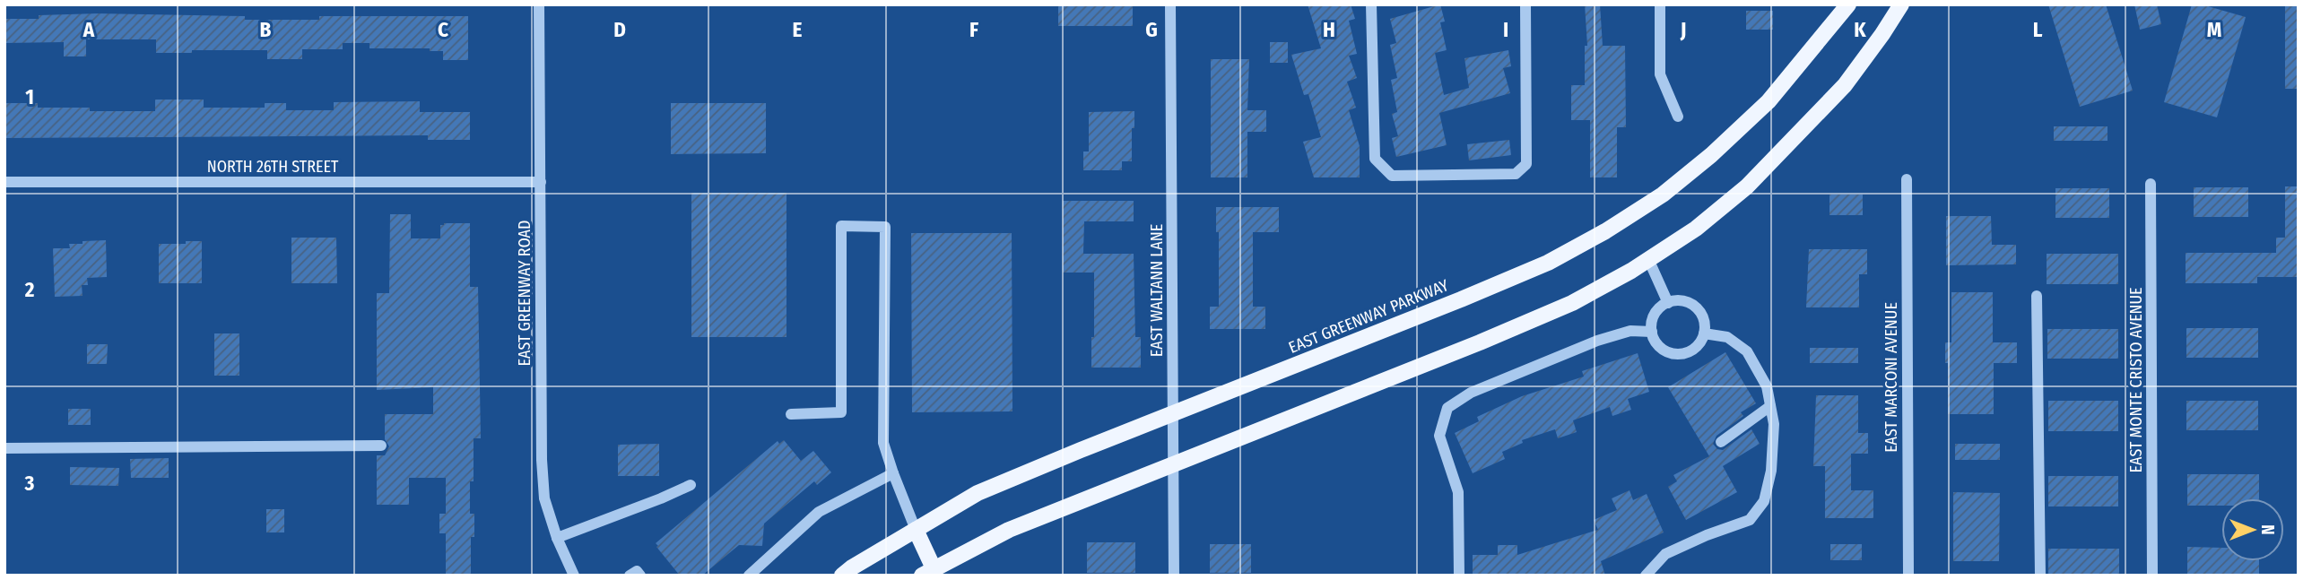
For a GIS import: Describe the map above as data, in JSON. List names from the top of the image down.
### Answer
{
  "streets": {
    "main road": ["EAST GREENWAY PARKWAY"],
    "street": [
      "NORTH 26TH STREET",
      "EAST WALTANN LANE",
      "EAST GREENWAY ROAD",
      "EAST MARCONI AVENUE",
      "EAST MONTE CRISTO AVENUE"
    ]
  },
  "crossings": [
    ["NORTH 26TH STREET", "EAST GREENWAY ROAD"],
    ["EAST WALTANN LANE", "EAST GREENWAY PARKWAY"]
  ],
  "north": "right",
  "grid": {
    "columns": [
      "A",
      "B",
      "C",
      "D",
      "E",
      "F",
      "G",
      "H",
      "I",
      "J",
      "K",
      "L",
      "M"
    ],
    "rows": ["1", "2", "3"]
  }
}
